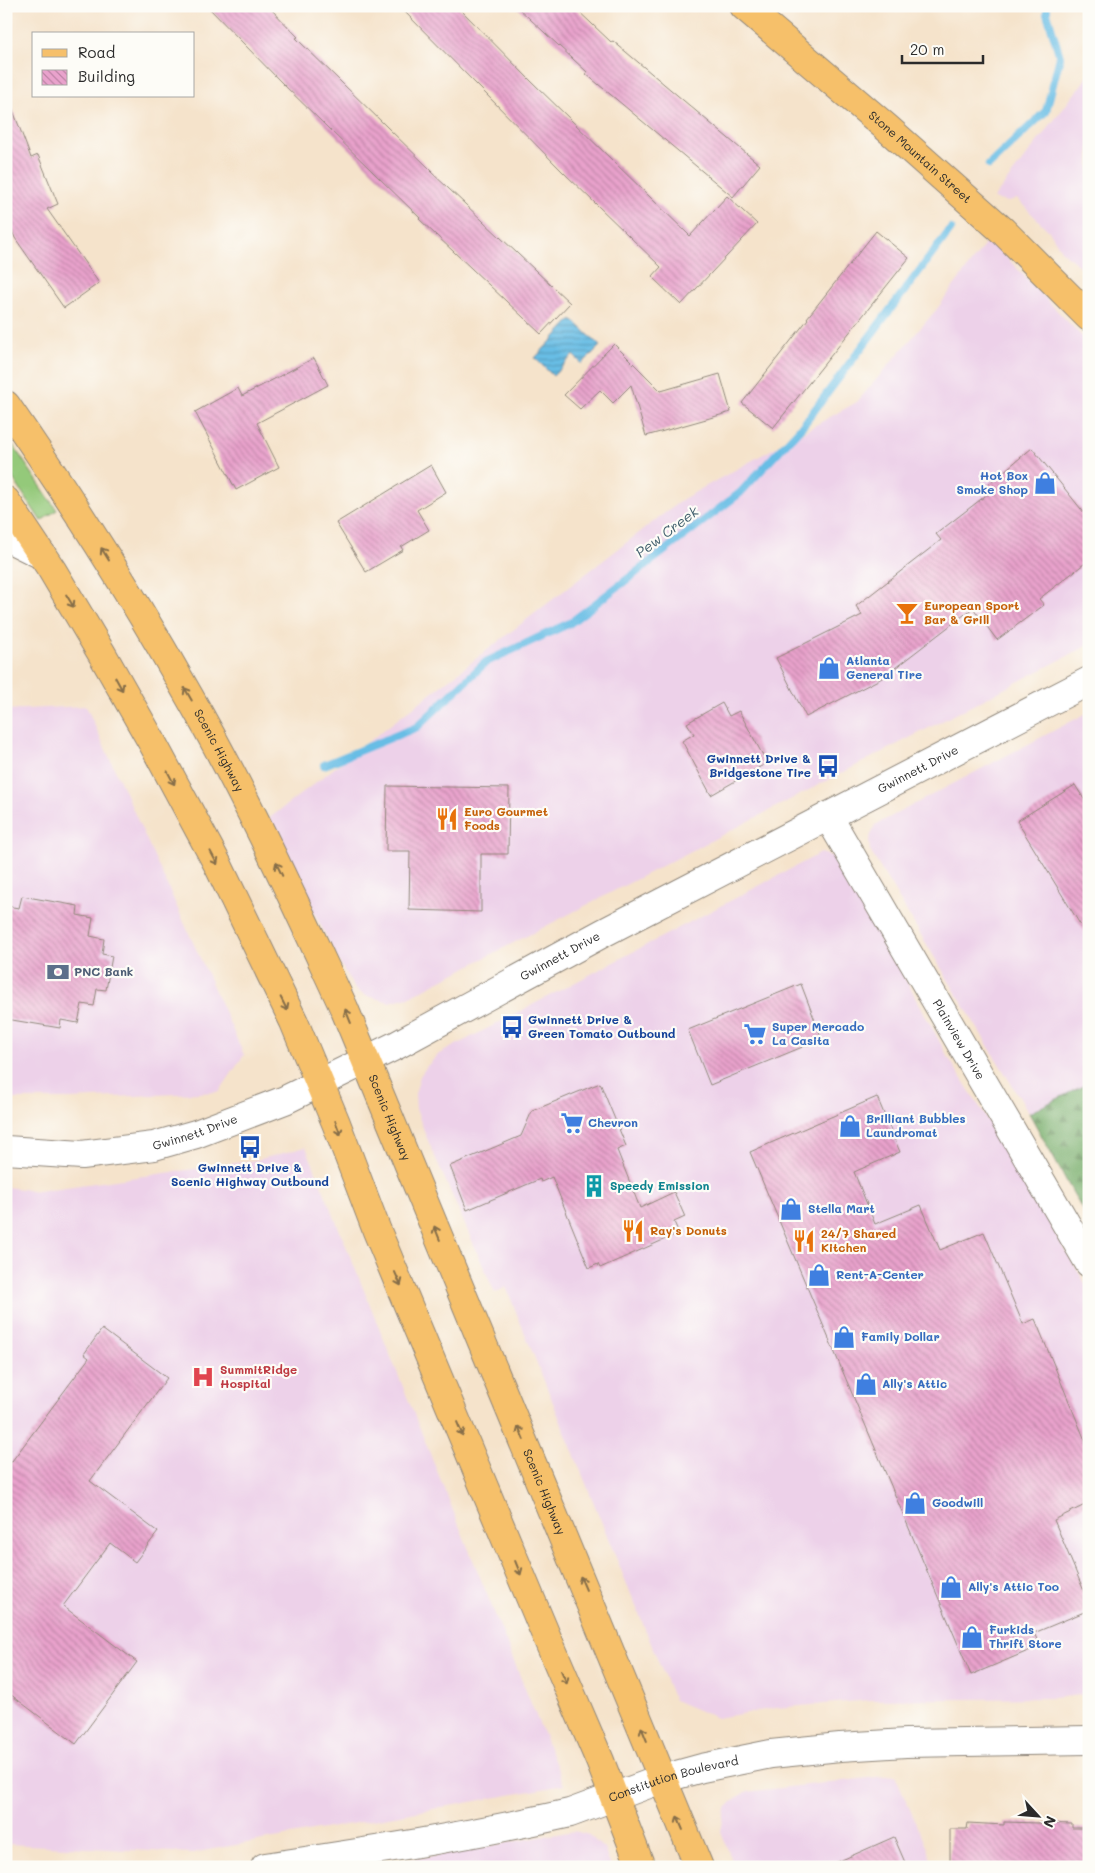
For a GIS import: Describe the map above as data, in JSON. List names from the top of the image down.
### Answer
{
  "streets": {
    "main road": ["Stone Mountain Street", "Scenic Highway"],
    "street": ["Gwinnett Drive", "Plainview Drive", "Constitution Boulevard"]
  },
  "crossings": [
    ["Scenic Highway", "Gwinnett Drive"],
    ["Scenic Highway", "Constitution Boulevard"],
    ["Gwinnett Drive", "Plainview Drive"]
  ],
  "water": ["Pew Creek"],
  "places": {
    "shop": [
      "Hot Box Smoke Shop",
      "Atlanta General Tire",
      "Brilliant Bubbles Laundromat",
      "Stella Mart",
      "Rent-A-Center",
      "Family Dollar",
      "Ally's Attic",
      "Goodwill",
      "Ally's Attic Too",
      "Furkids Thrift Store"
    ],
    "bar": ["European Sport Bar & Grill"],
    "bus stop": ["Gwinnett Drive & Bridgestone Tire", "Gwinnett Drive & Green Tomato Outbound", "Gwinnett Drive & Scenic Highway Outbound"],
    "restaurant": ["Euro Gourmet Foods", "Ray's Donuts", "24/7 Shared Kitchen"],
    "bank": ["PNC Bank"],
    "supermarket": ["Super Mercado La Casita", "Chevron"],
    "building": ["Speedy Emission"],
    "hospital": ["SummitRidge Hospital"]
  },
  "legend": ["Road", "Building"],
  "scale_bar": "20 m",
  "north": "bottom right"
}
